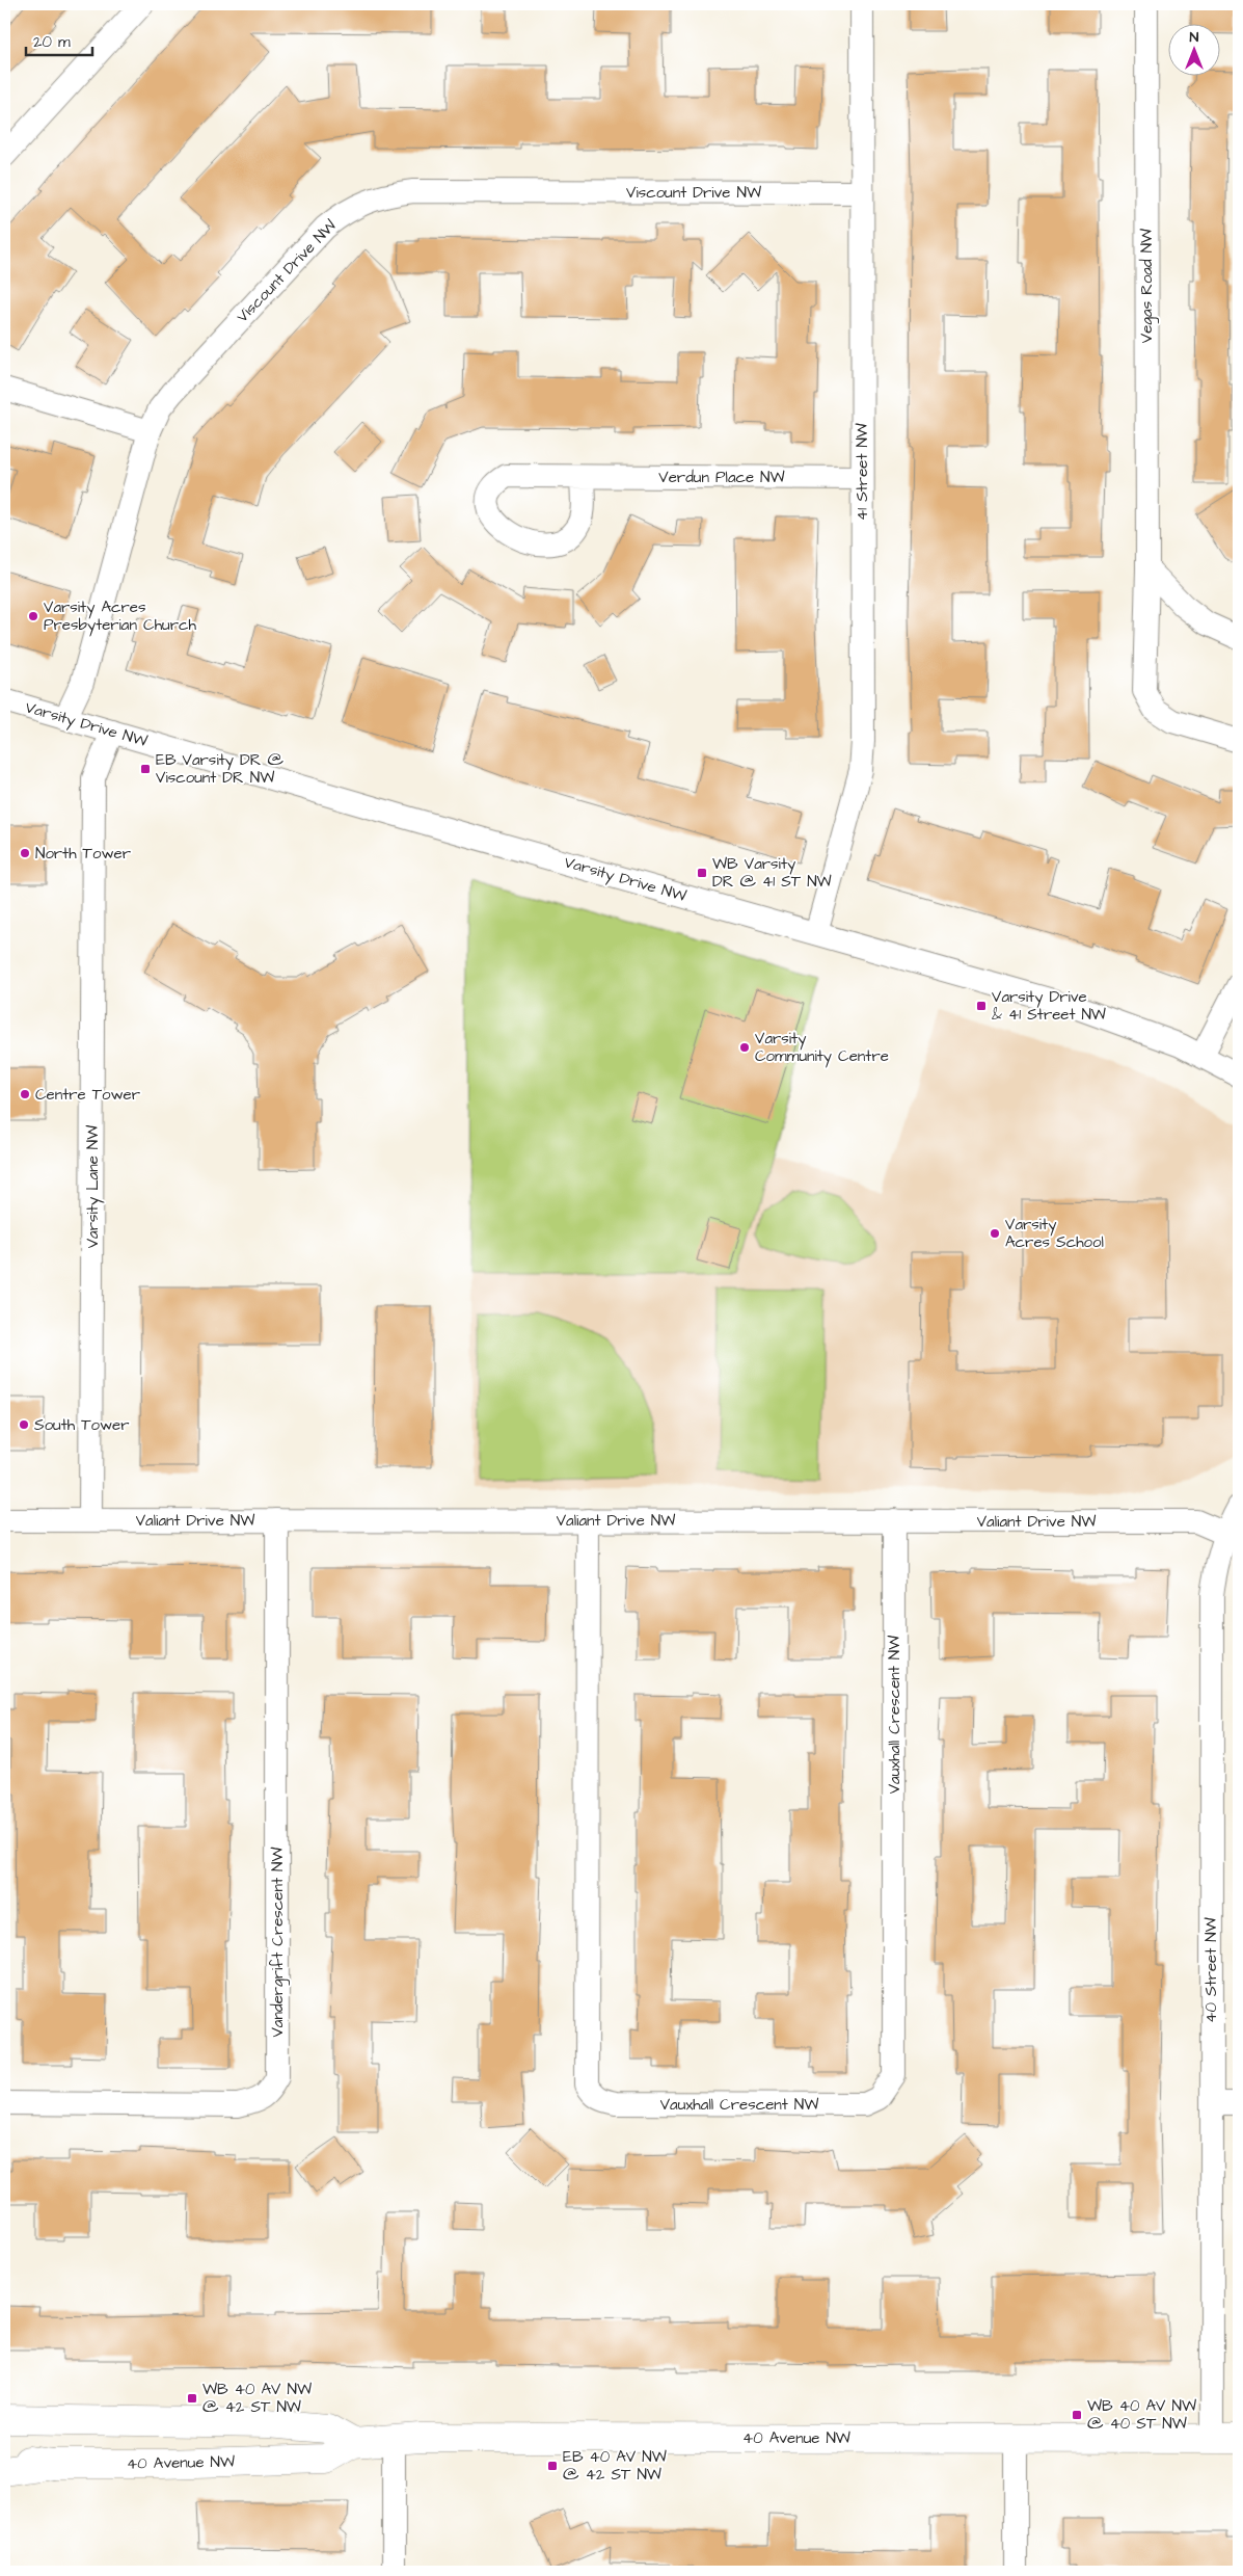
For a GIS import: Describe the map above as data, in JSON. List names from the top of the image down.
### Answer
{
  "streets": {
    "street": [
      "Viscount Drive NW",
      "Vegas Road NW",
      "41 Street NW",
      "Verdun Place NW",
      "Varsity Drive NW",
      "Varsity Lane NW",
      "Valiant Drive NW",
      "Vauxhall Crescent NW",
      "Vandergrift Crescent NW",
      "40 Street NW",
      "40 Avenue NW"
    ]
  },
  "crossings": [
    ["Viscount Drive NW", "41 Street NW"],
    ["Viscount Drive NW", "Varsity Drive NW"],
    ["41 Street NW", "Verdun Place NW"],
    ["41 Street NW", "Varsity Drive NW"],
    ["Varsity Drive NW", "Varsity Lane NW"],
    ["Varsity Lane NW", "Valiant Drive NW"],
    ["Valiant Drive NW", "Vauxhall Crescent NW"],
    ["Valiant Drive NW", "Vandergrift Crescent NW"],
    ["Valiant Drive NW", "40 Street NW"],
    ["40 Street NW", "40 Avenue NW"]
  ],
  "places": {
    "other": [
      "Varsity Acres Presbyterian Church",
      "North Tower",
      "Varsity Community Centre",
      "Centre Tower",
      "Varsity Acres School",
      "South Tower"
    ],
    "transit": [
      "EB Varsity DR @ Viscount DR NW",
      "WB Varsity DR @ 41 ST NW",
      "Varsity Drive & 41 Street NW",
      "WB 40 AV NW @ 42 ST NW",
      "WB 40 AV NW @ 40 ST NW",
      "EB 40 AV NW @ 42 ST NW"
    ]
  },
  "scale_bar": "20 m",
  "north": "top"
}
